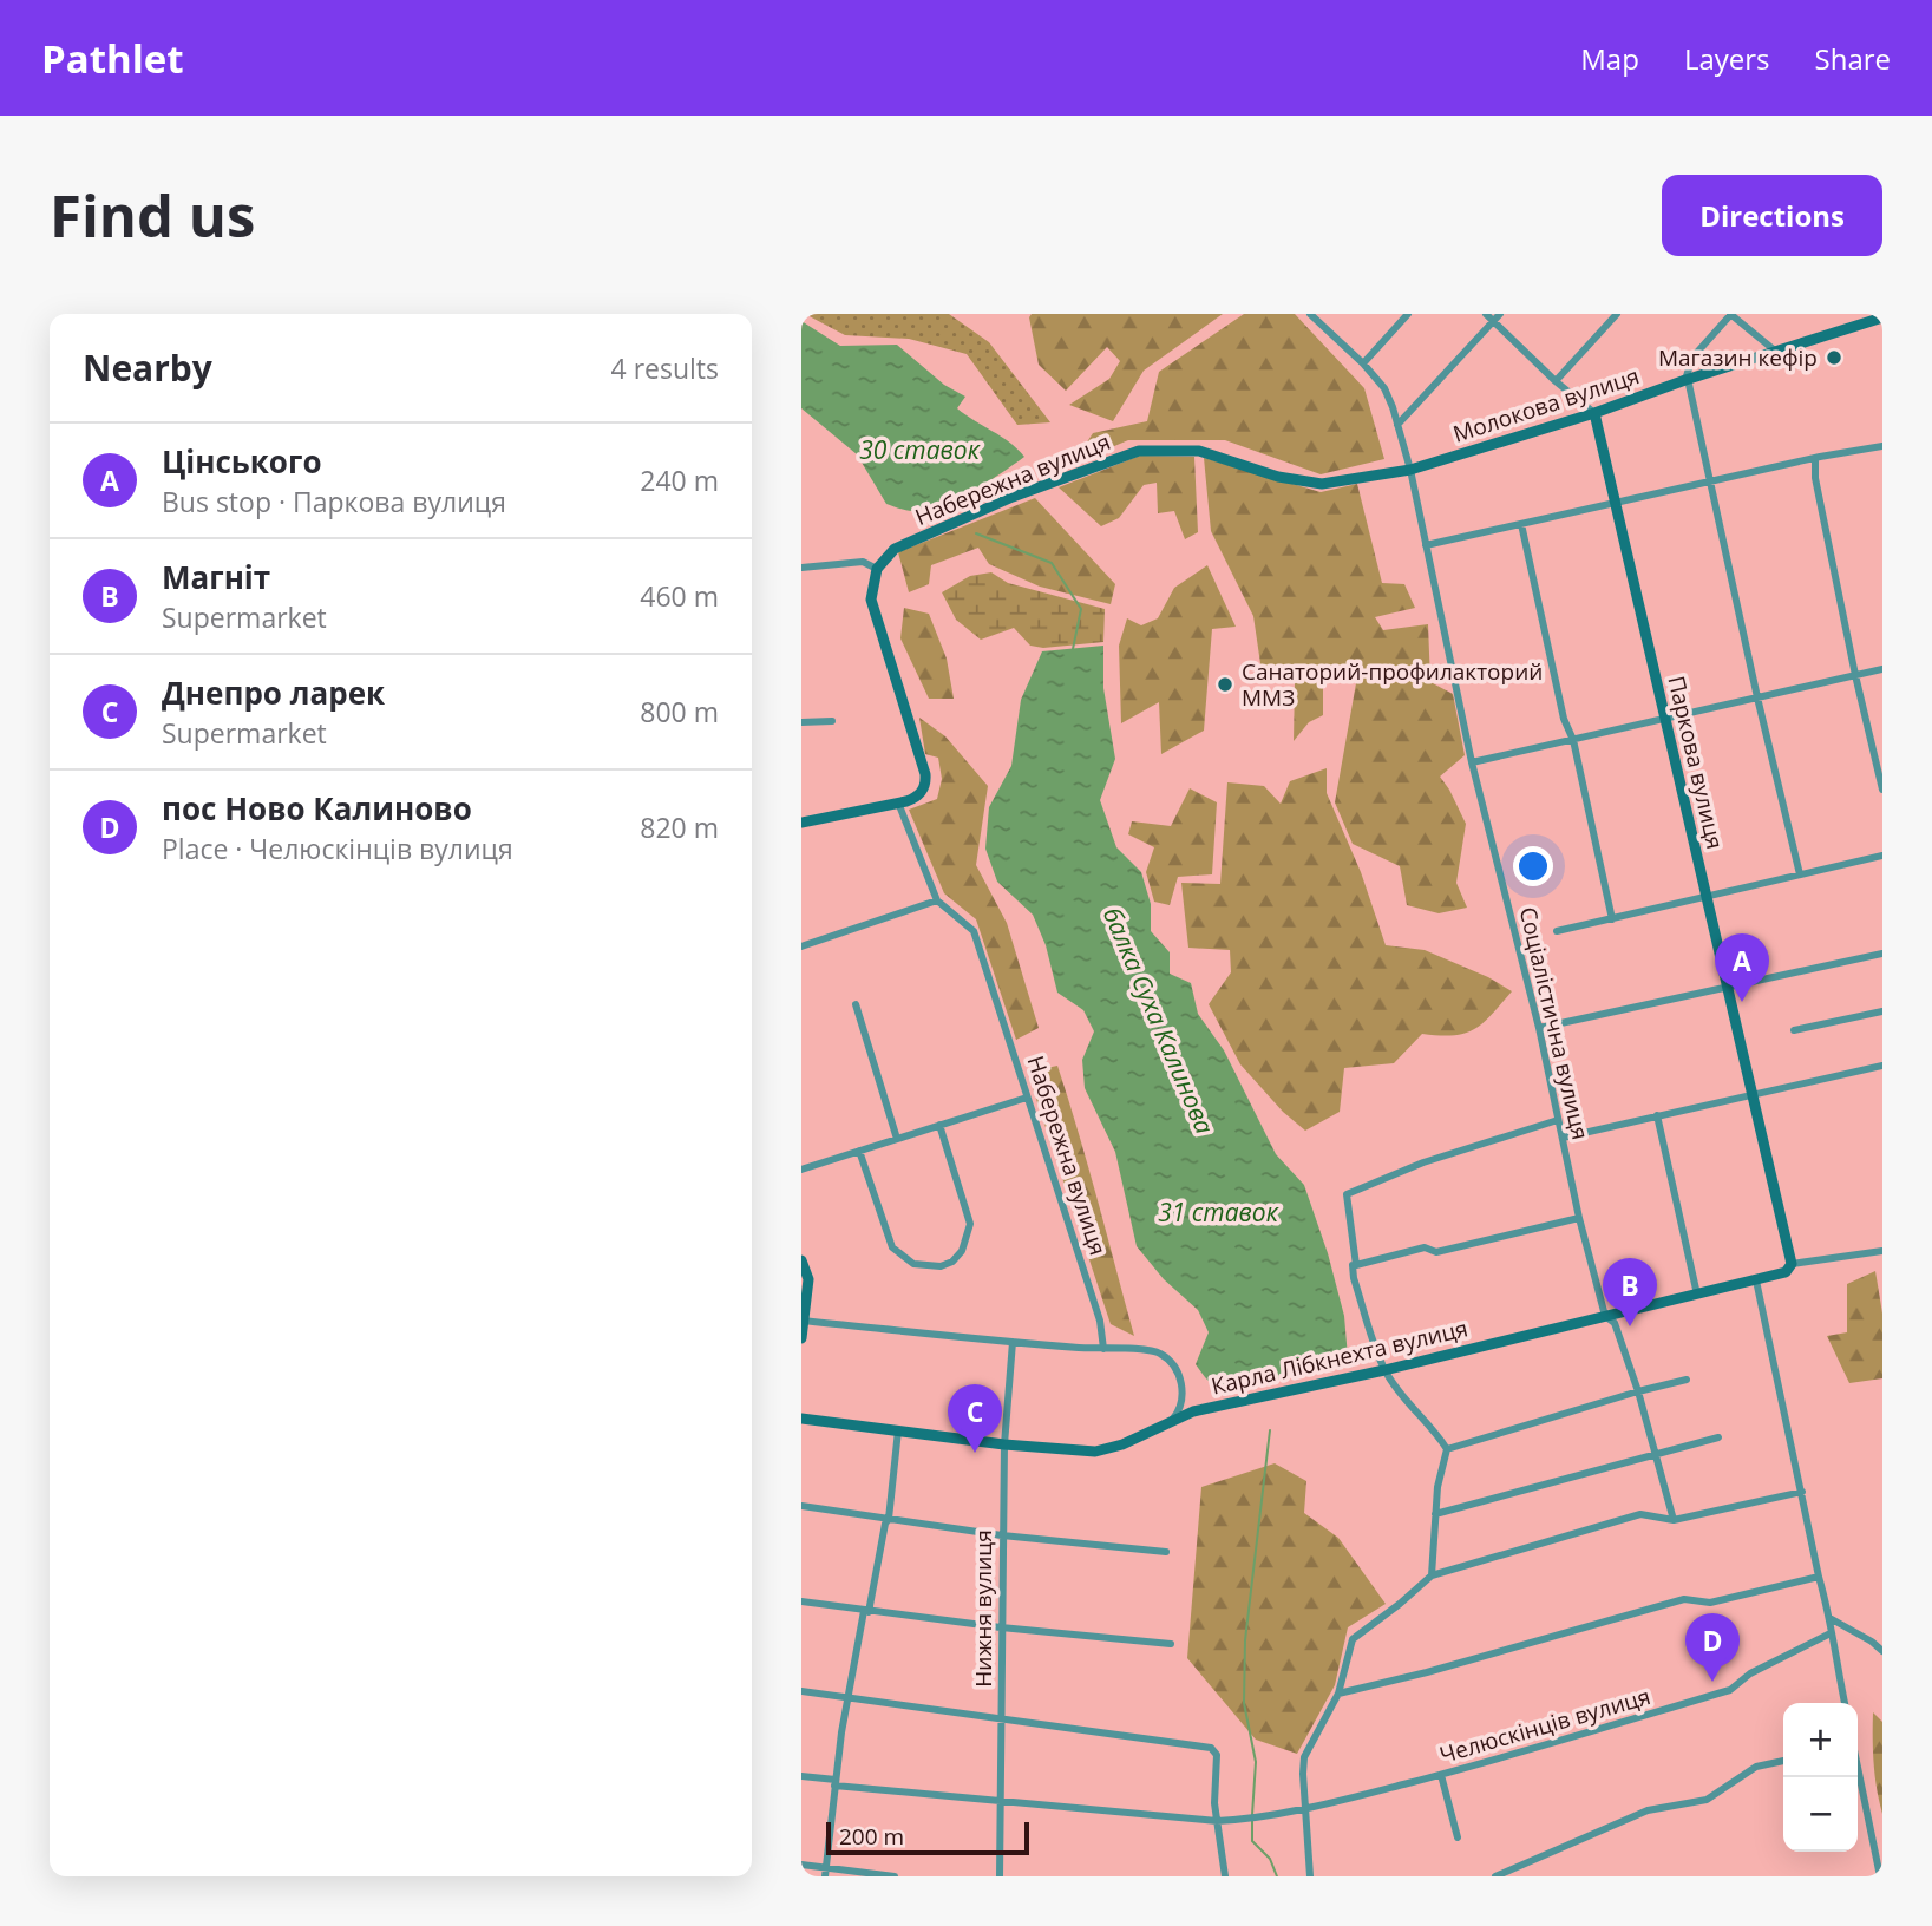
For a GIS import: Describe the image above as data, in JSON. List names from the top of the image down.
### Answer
{
  "streets": {
    "street": [
      "Молокова вулиця",
      "Набережна вулиця",
      "Паркова вулиця",
      "Соціалістична вулиця",
      "Карла Лібкнехта вулиця",
      "Нижня вулиця",
      "Челюскінців вулиця"
    ]
  },
  "crossings": [
    ["Молокова вулиця", "Набережна вулиця"],
    ["Молокова вулиця", "Паркова вулиця"],
    ["Молокова вулиця", "Соціалістична вулиця"],
    ["Набережна вулиця", "Соціалістична вулиця"],
    ["Паркова вулиця", "Карла Лібкнехта вулиця"],
    ["Соціалістична вулиця", "Карла Лібкнехта вулиця"],
    ["Карла Лібкнехта вулиця", "Нижня вулиця"],
    ["Нижня вулиця", "Челюскінців вулиця"]
  ],
  "water": ["30 ставок", "балка Суха Калинова", "31 ставок"],
  "places": ["Магазин кефір", "Санаторий-профилакторий ММЗ"],
  "scale_bar": "200 m",
  "page": {
    "header": "Pathlet",
    "nav": ["Map", "Layers", "Share"],
    "buttons": "Directions",
    "title": "Find us",
    "heading": ["Nearby", "4 results"],
    "list": [
      {
        "mark": "A",
        "name": "Цінського",
        "note": "Bus stop · Паркова вулиця",
        "value": "240 m"
      },
      {
        "mark": "B",
        "name": "Магніт",
        "note": "Supermarket",
        "value": "460 m"
      },
      {
        "mark": "C",
        "name": "Днепро ларек",
        "note": "Supermarket",
        "value": "800 m"
      },
      {
        "mark": "D",
        "name": "пос Ново Калиново",
        "note": "Place · Челюскінців вулиця",
        "value": "820 m"
      }
    ],
    "pins": [
      "A",
      "B",
      "C",
      "D"
    ],
    "map_buttons": ["+", "−"],
    "scale": "200 m"
  }
}
